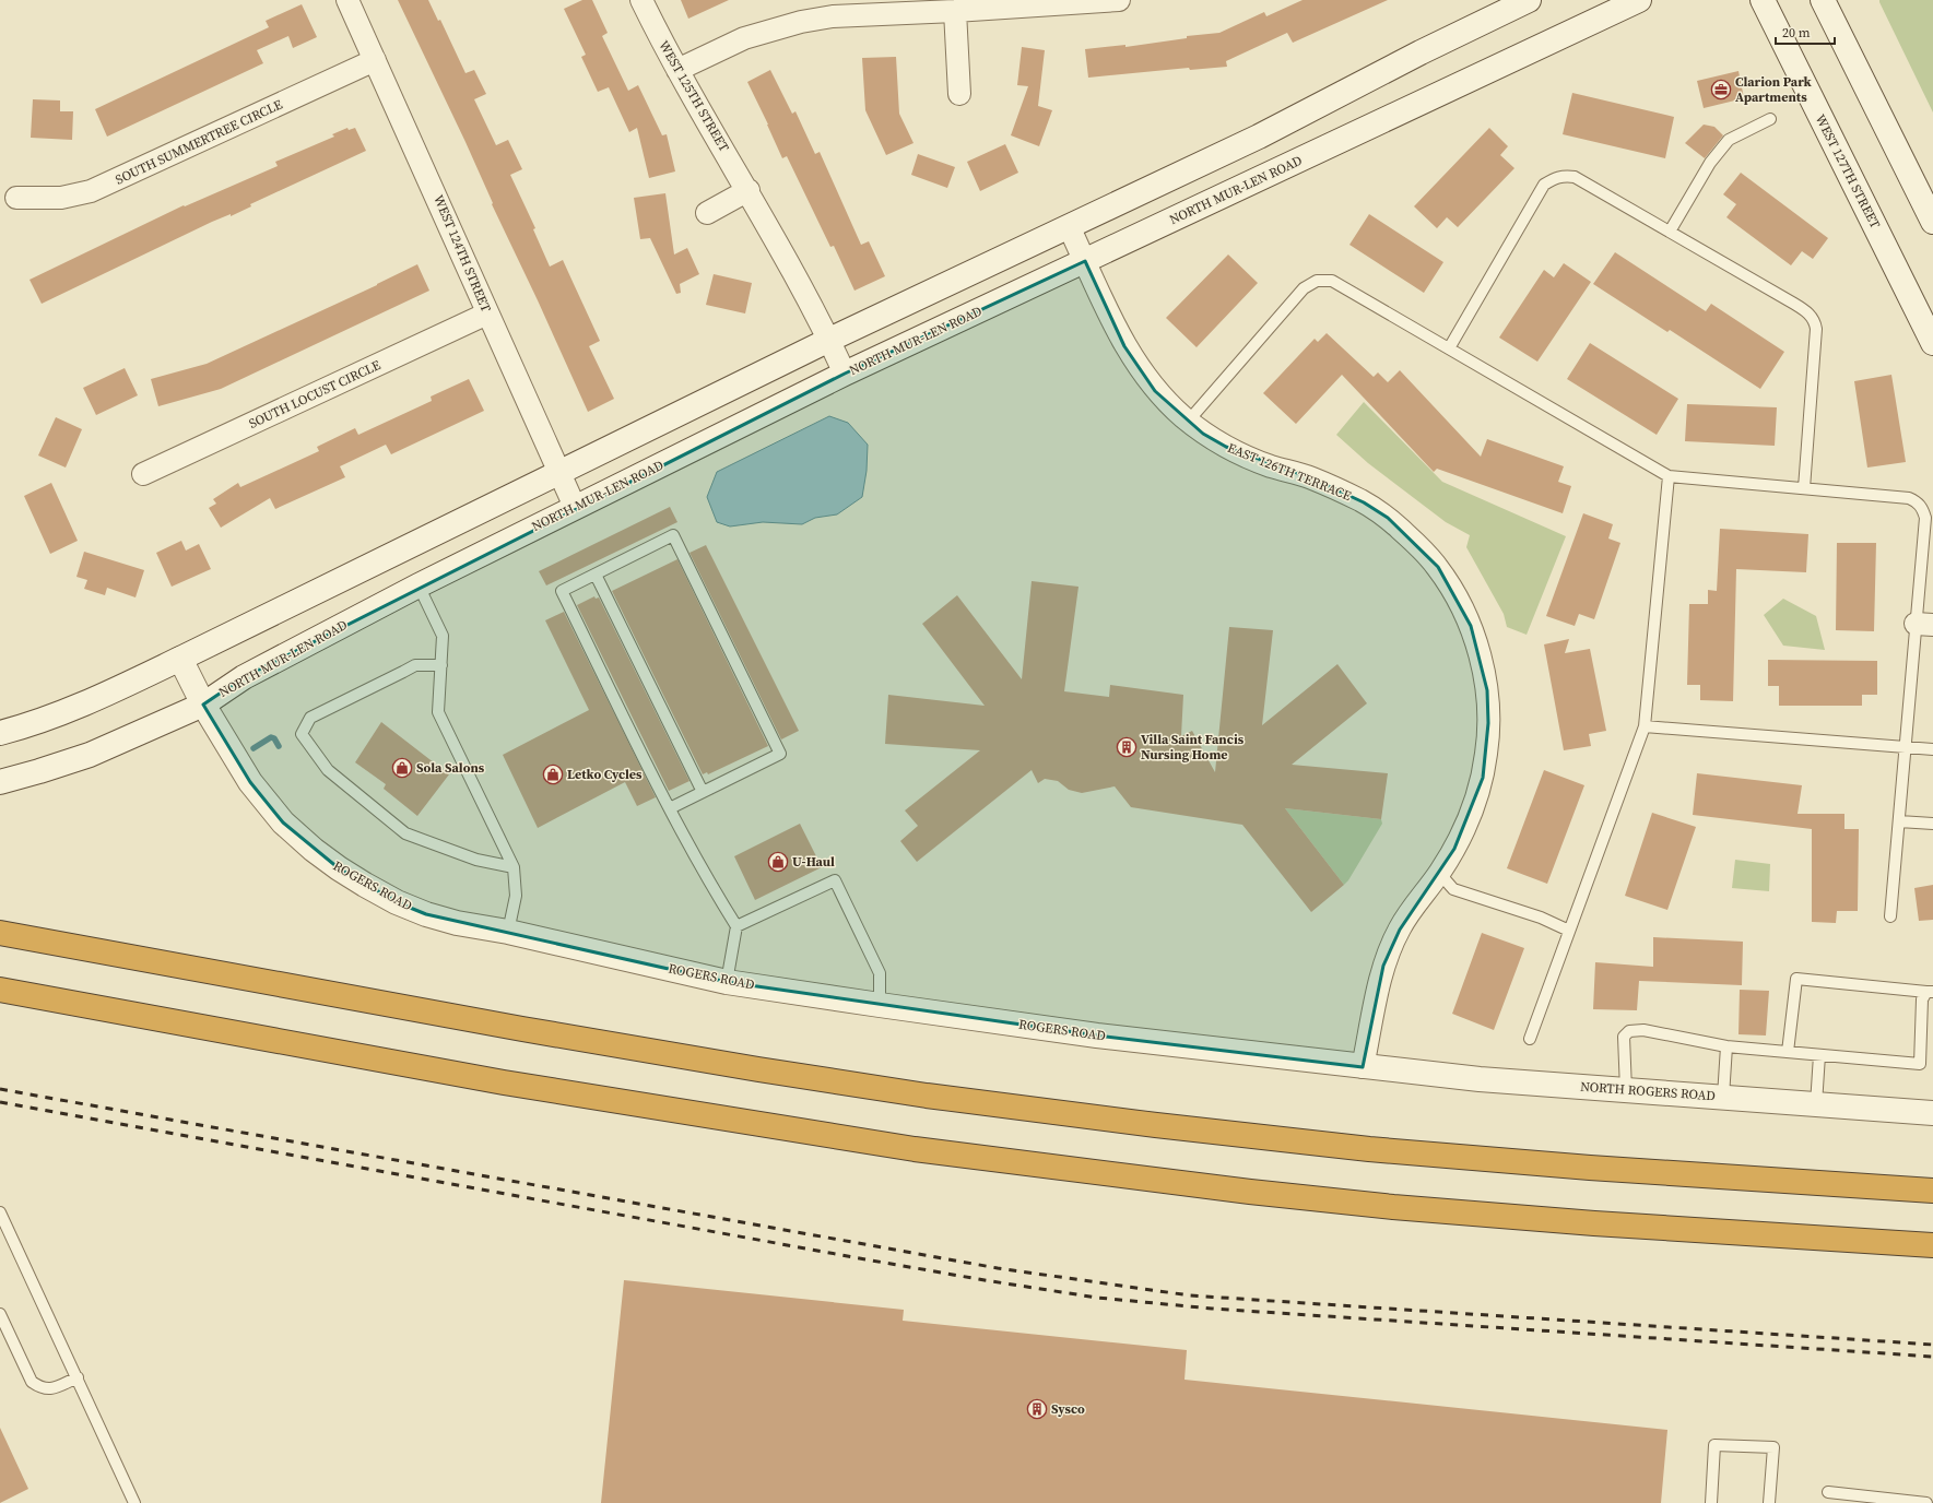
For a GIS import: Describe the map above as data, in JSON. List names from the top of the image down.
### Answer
{
  "streets": {
    "main road": [
      "WEST 127TH STREET",
      "NORTH MUR-LEN ROAD",
      "ROGERS ROAD",
      "NORTH ROGERS ROAD"
    ],
    "street": [
      "WEST 125TH STREET",
      "SOUTH SUMMERTREE CIRCLE",
      "WEST 124TH STREET",
      "SOUTH LOCUST CIRCLE",
      "EAST 126TH TERRACE"
    ]
  },
  "crossings": [
    ["WEST 125TH STREET", "NORTH MUR-LEN ROAD"],
    ["SOUTH SUMMERTREE CIRCLE", "WEST 124TH STREET"],
    ["NORTH MUR-LEN ROAD", "WEST 124TH STREET"],
    ["NORTH MUR-LEN ROAD", "EAST 126TH TERRACE"],
    ["NORTH MUR-LEN ROAD", "ROGERS ROAD"],
    ["WEST 124TH STREET", "SOUTH LOCUST CIRCLE"],
    ["EAST 126TH TERRACE", "ROGERS ROAD"],
    ["EAST 126TH TERRACE", "NORTH ROGERS ROAD"],
    ["ROGERS ROAD", "NORTH ROGERS ROAD"]
  ],
  "places": {
    "office": ["Clarion Park Apartments"],
    "building": ["Villa Saint Fancis Nursing Home", "Sysco"],
    "shop": ["Sola Salons", "Letko Cycles", "U-Haul"]
  },
  "scale_bar": "20 m"
}
